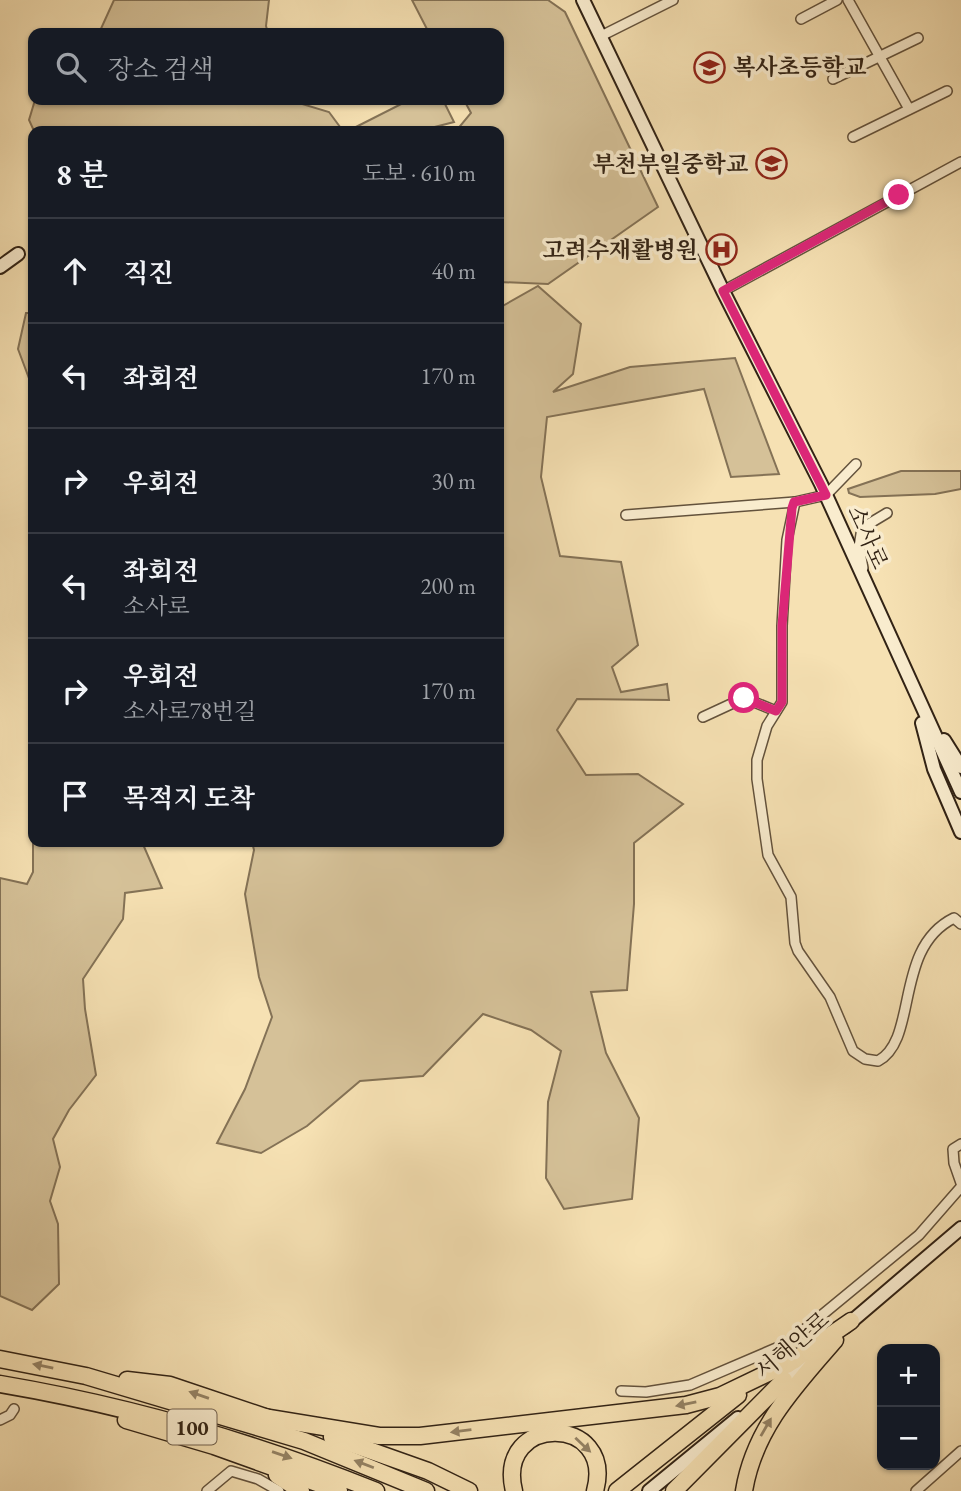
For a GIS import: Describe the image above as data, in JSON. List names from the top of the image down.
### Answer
{
  "streets": {
    "highway": ["100"],
    "street": ["소사로", "서해안로"]
  },
  "places": {
    "school or university": ["복사초등학교", "부천부일중학교"],
    "hospital": ["고려수재활병원"]
  },
  "page": {
    "search": "장소 검색",
    "heading": ["8 분", "도보 · 610 m"],
    "list": [
      ["직진", "40 m"],
      ["좌회전", "170 m"],
      ["우회전", "30 m"],
      ["좌회전", "소사로", "200 m"],
      ["우회전", "소사로78번길", "170 m"],
      "목적지 도착"
    ],
    "map_buttons": ["+", "−"]
  }
}
